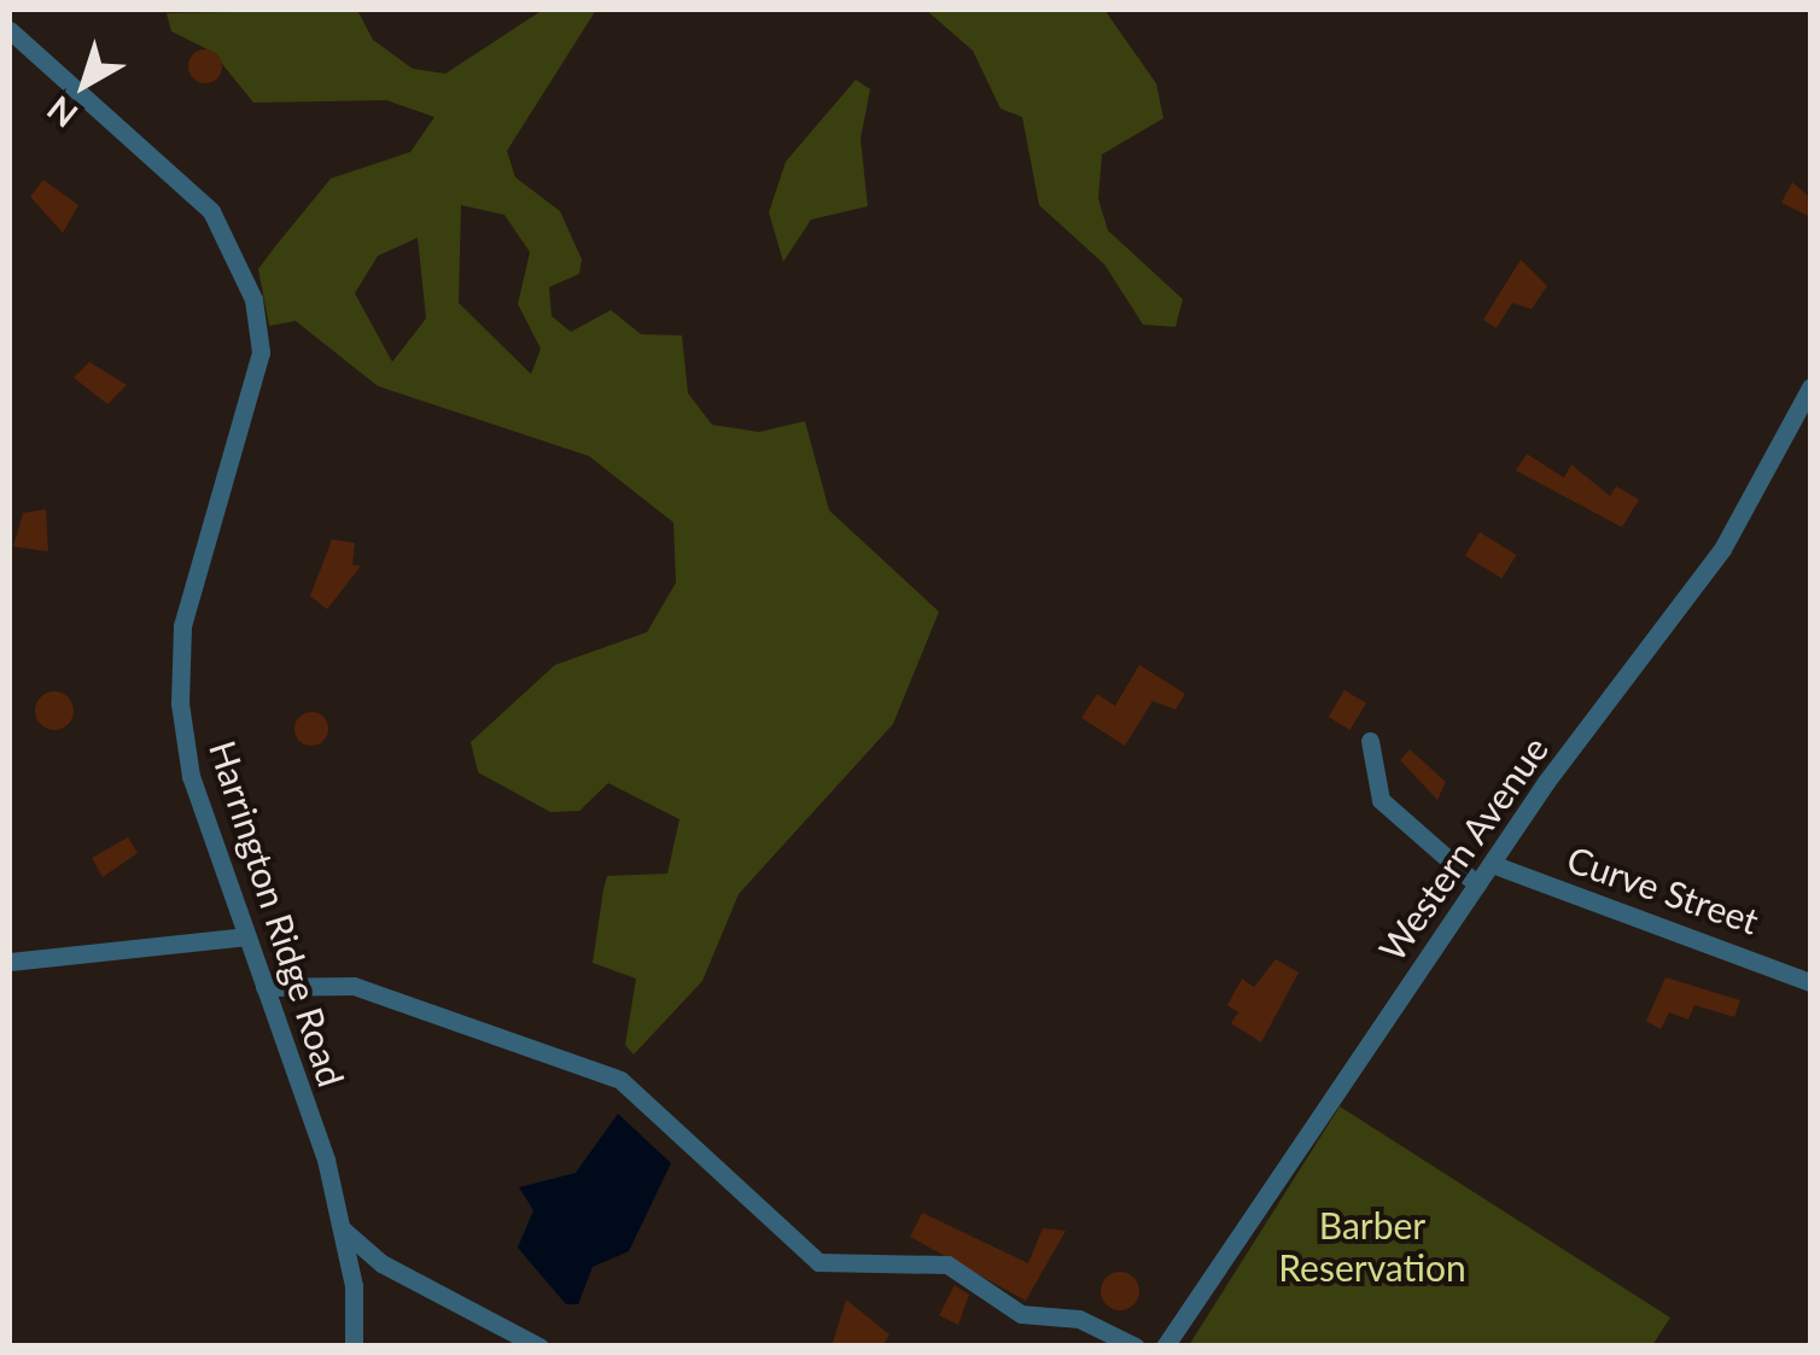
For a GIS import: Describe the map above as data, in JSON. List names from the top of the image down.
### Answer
{
  "streets": {
    "street": ["Western Avenue", "Curve Street", "Harrington Ridge Road"]
  },
  "crossings": [
    ["Western Avenue", "Curve Street"]
  ],
  "parks": ["Barber Reservation"],
  "north": "bottom left"
}
